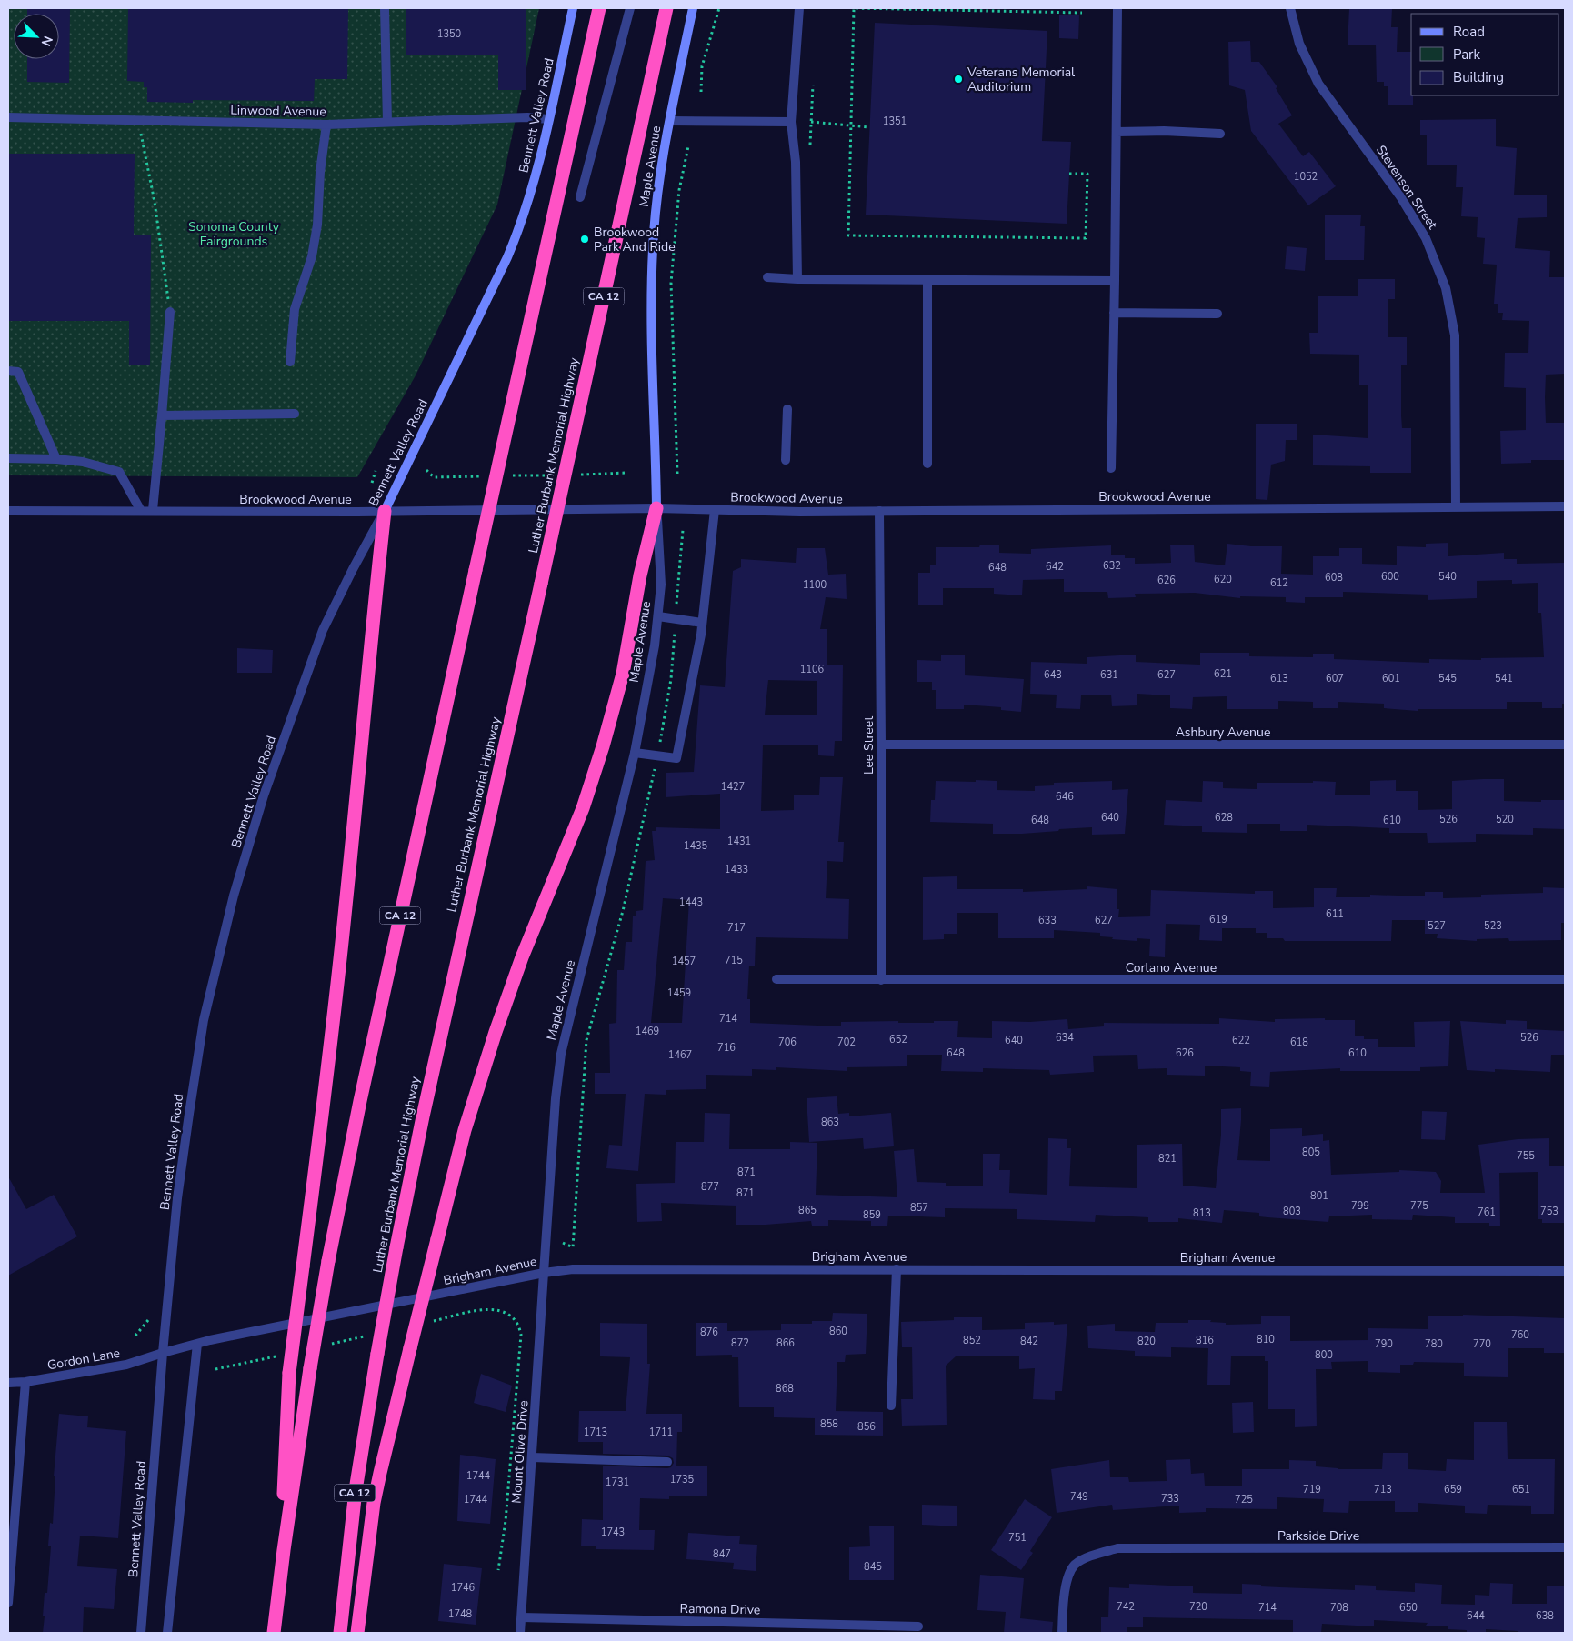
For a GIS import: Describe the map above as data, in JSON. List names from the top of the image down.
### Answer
{
  "streets": {
    "highway": ["CA 12", "Luther Burbank Memorial Highway"],
    "main road": ["Bennett Valley Road", "Maple Avenue"],
    "street": [
      "Linwood Avenue",
      "Stevenson Street",
      "Brookwood Avenue",
      "Ashbury Avenue",
      "Lee Street",
      "Corlano Avenue",
      "Brigham Avenue",
      "Gordon Lane",
      "Mount Olive Drive",
      "Parkside Drive",
      "Ramona Drive"
    ]
  },
  "crossings": [
    ["Linwood Avenue", "Bennett Valley Road"],
    ["Bennett Valley Road", "Brookwood Avenue"],
    ["Bennett Valley Road", "Brigham Avenue"],
    ["Bennett Valley Road", "Gordon Lane"],
    ["Maple Avenue", "Brookwood Avenue"],
    ["Maple Avenue", "Brigham Avenue"],
    ["Maple Avenue", "Mount Olive Drive"],
    ["Stevenson Street", "Brookwood Avenue"],
    ["Brookwood Avenue", "Lee Street"],
    ["Ashbury Avenue", "Lee Street"],
    ["Lee Street", "Corlano Avenue"],
    ["Brigham Avenue", "Gordon Lane"],
    ["Brigham Avenue", "Mount Olive Drive"],
    ["Mount Olive Drive", "Ramona Drive"]
  ],
  "parks": ["Sonoma County Fairgrounds"],
  "places": ["Veterans Memorial Auditorium", "Brookwood Park And Ride"],
  "house_numbers": [
    "1350",
    "1351",
    "1052",
    "632",
    "642",
    "648",
    "600",
    "540",
    "608",
    "620",
    "626",
    "612",
    "1100",
    "1106",
    "621",
    "643",
    "631",
    "627",
    "613",
    "607",
    "601",
    "545",
    "541",
    "1427",
    "646",
    "640",
    "628",
    "526",
    "520",
    "648",
    "610",
    "1431",
    "1435",
    "1433",
    "1443",
    "611",
    "619",
    "633",
    "627",
    "527",
    "523",
    "717",
    "715",
    "1457",
    "1459",
    "714",
    "1469",
    "634",
    "526",
    "652",
    "640",
    "622",
    "706",
    "702",
    "618",
    "716",
    "648",
    "626",
    "610",
    "1467",
    "863",
    "805",
    "755",
    "821",
    "871",
    "877",
    "871",
    "801",
    "799",
    "775",
    "857",
    "865",
    "803",
    "753",
    "761",
    "813",
    "859",
    "860",
    "876",
    "760",
    "810",
    "852",
    "816",
    "842",
    "820",
    "872",
    "866",
    "790",
    "780",
    "770",
    "800",
    "868",
    "858",
    "856",
    "1713",
    "1711",
    "1744",
    "1735",
    "1731",
    "719",
    "713",
    "659",
    "651",
    "749",
    "733",
    "1744",
    "725",
    "1743",
    "751",
    "847",
    "845",
    "1746",
    "742",
    "720",
    "714",
    "708",
    "650",
    "1748",
    "644",
    "638"
  ],
  "legend": ["Road", "Park", "Building"],
  "north": "bottom right"
}
